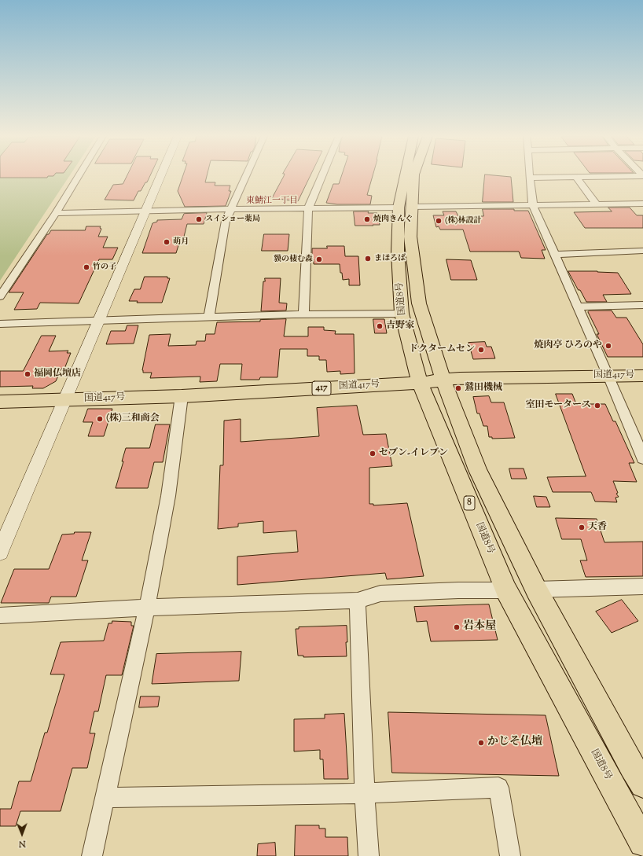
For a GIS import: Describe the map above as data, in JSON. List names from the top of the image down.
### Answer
{
  "streets": {
    "highway": [
      "国道8号",
      "国道417号",
      "417",
      "8"
    ]
  },
  "crossings": [
    ["国道8号", "国道417号"]
  ],
  "districts": ["東鯖江一丁目"],
  "places": [
    "スイショー薬局",
    "焼肉きんぐ",
    "(株)林設計",
    "萌月",
    "まほろば",
    "貘の棲む森",
    "竹の子",
    "吉野家",
    "焼肉亭 ひろのや",
    "ドクタームセン",
    "福岡仏壇店",
    "鷲田機械",
    "室田モータース",
    "(株)三和商会",
    "セブン-イレブン",
    "天香",
    "岩本屋",
    "かじそ仏壇"
  ],
  "north": "bottom"
}
